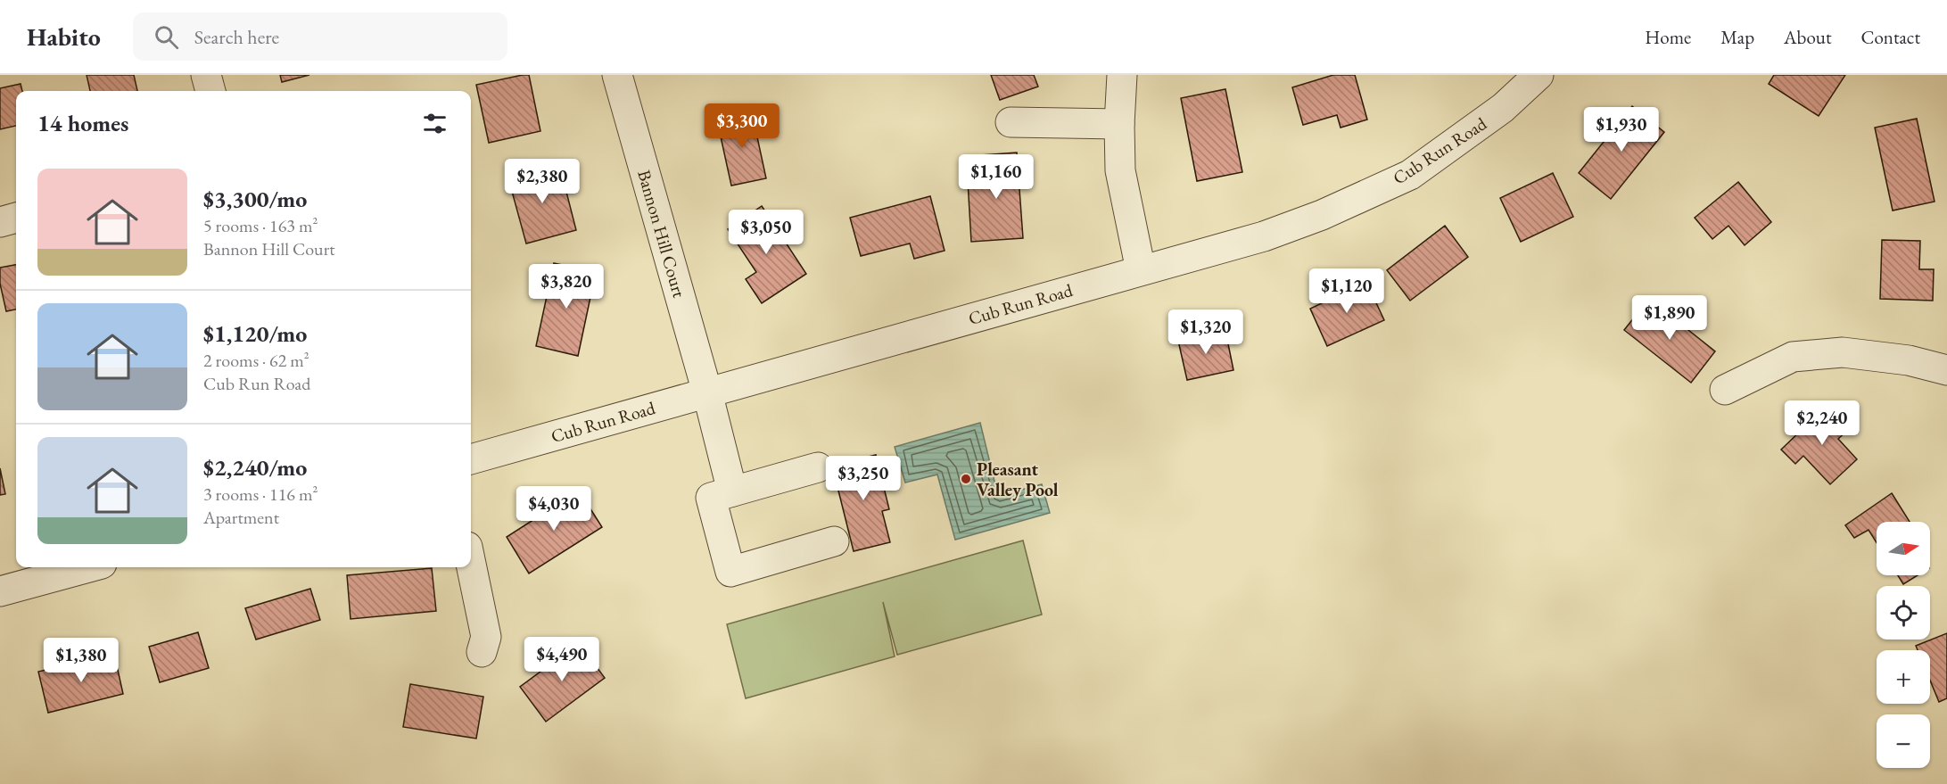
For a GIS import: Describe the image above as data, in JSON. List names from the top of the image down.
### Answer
{
  "streets": {
    "street": ["Cub Run Road", "Bannon Hill Court"]
  },
  "crossings": [
    ["Cub Run Road", "Bannon Hill Court"]
  ],
  "places": ["Pleasant Valley Pool"],
  "north": "right",
  "page": {
    "header": "Habito",
    "search": "Search here",
    "nav": [
      "Home",
      "Map",
      "About",
      "Contact"
    ],
    "heading": "14 homes",
    "price": [
      "$3,300",
      "$1,930",
      "$1,160",
      "$2,380",
      "$3,050",
      "$3,820",
      "$1,120",
      "$1,890",
      "$1,320",
      "$2,240",
      "$3,250",
      "$4,030",
      "$4,490",
      "$1,380"
    ],
    "list": [
      {
        "name": "$3,300/mo",
        "note": "5 rooms · 163 m² · Bannon Hill Court"
      },
      {
        "name": "$1,120/mo",
        "note": "2 rooms · 62 m² · Cub Run Road"
      },
      {
        "name": "$2,240/mo",
        "note": "3 rooms · 116 m² · Apartment"
      }
    ],
    "map_buttons": ["+", "−"]
  }
}
